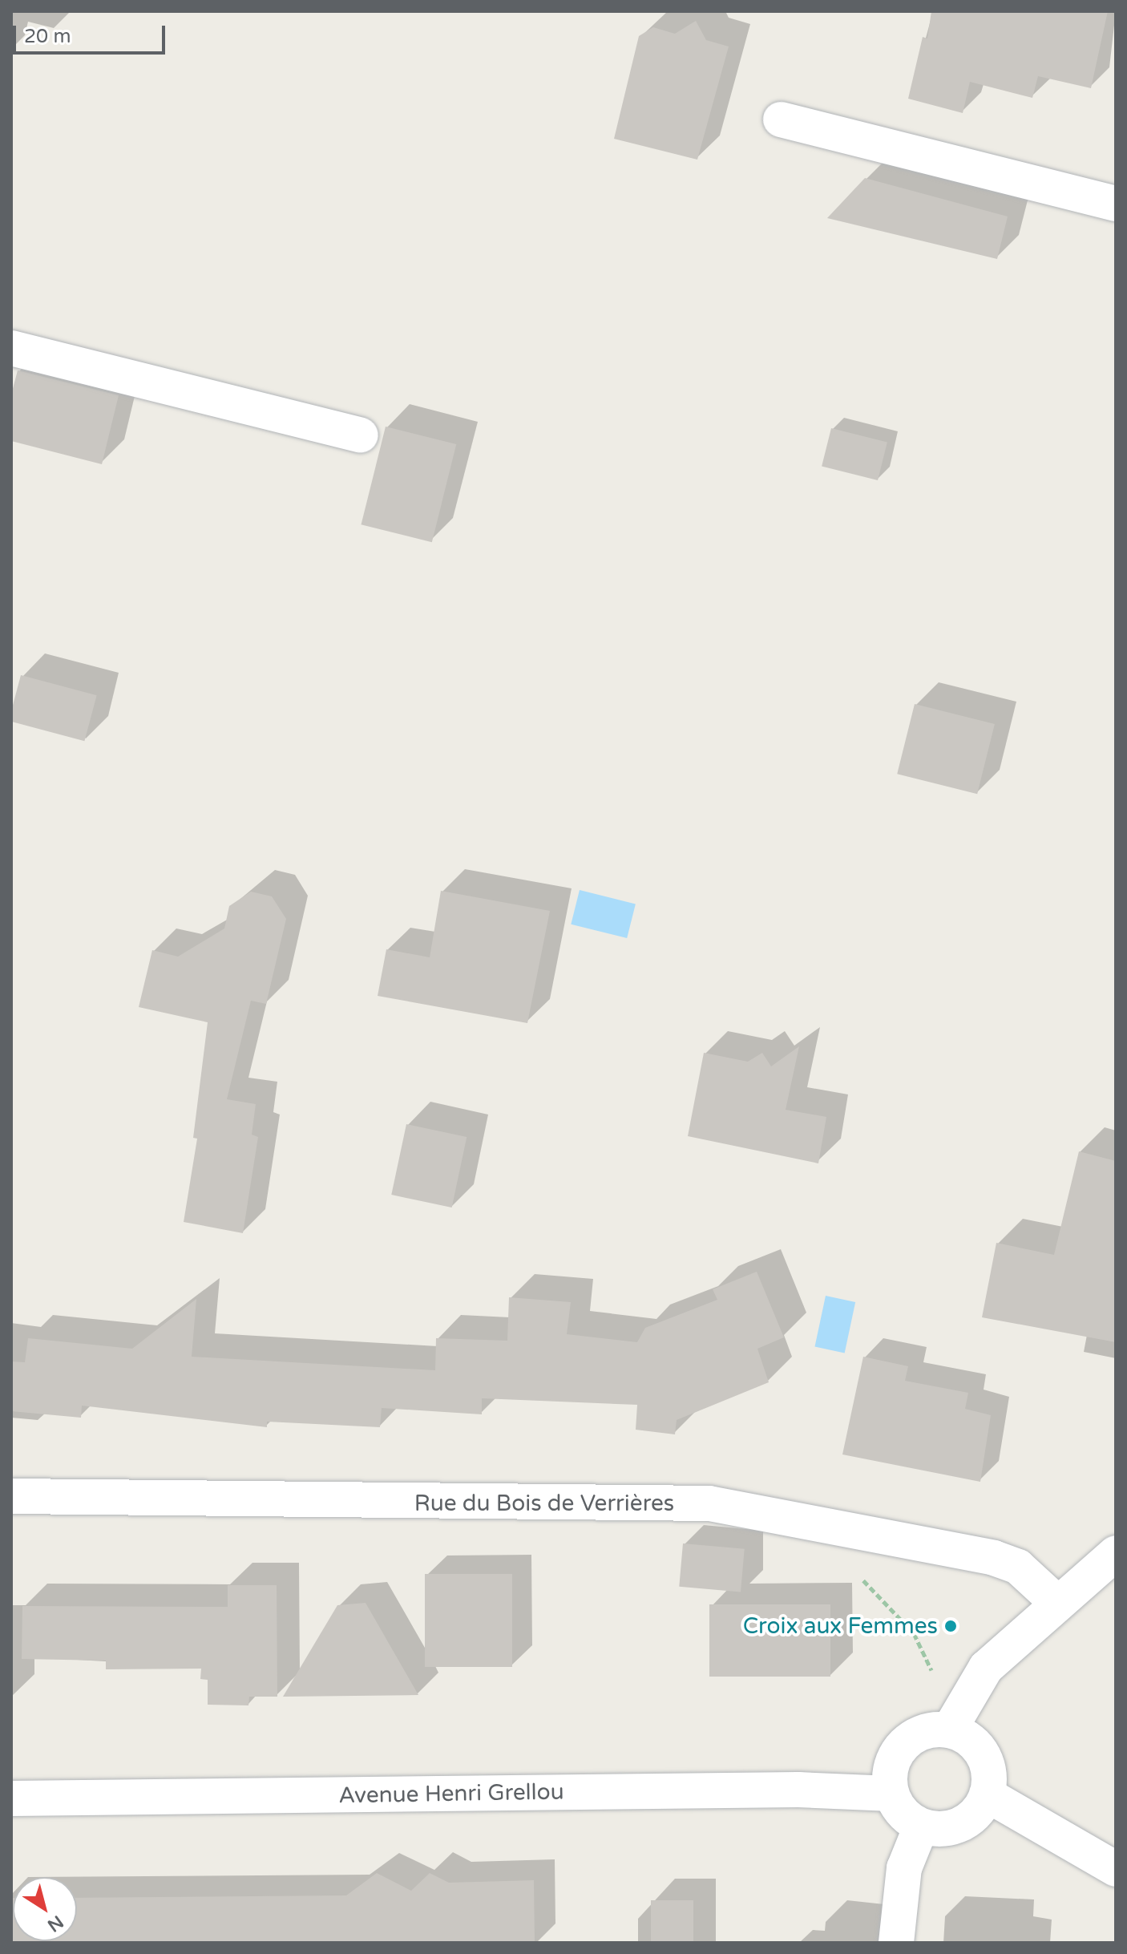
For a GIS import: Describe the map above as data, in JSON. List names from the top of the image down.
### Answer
{
  "streets": {
    "street": ["Rue du Bois de Verrières", "Avenue Henri Grellou"]
  },
  "places": ["Croix aux Femmes"],
  "scale_bar": "20 m",
  "north": "bottom right"
}
